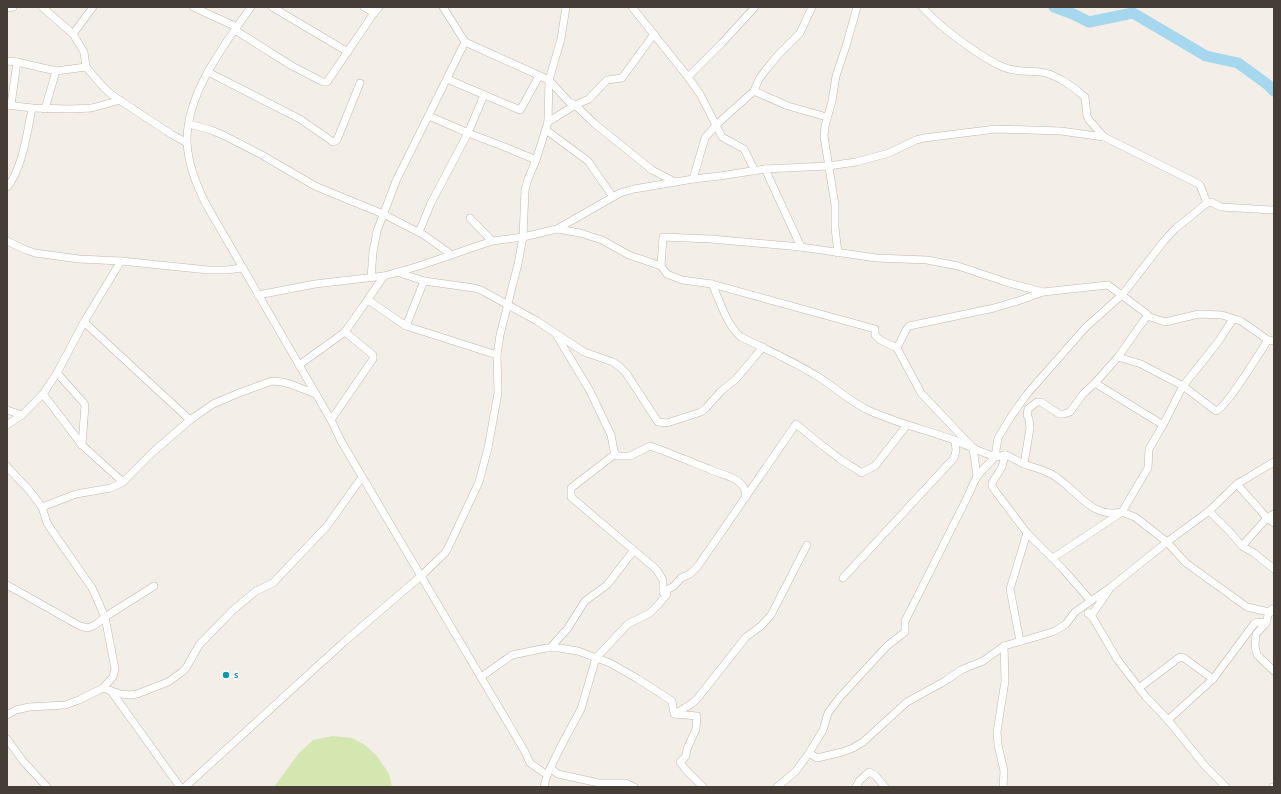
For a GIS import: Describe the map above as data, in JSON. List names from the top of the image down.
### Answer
{
  "places": ["s"]
}
